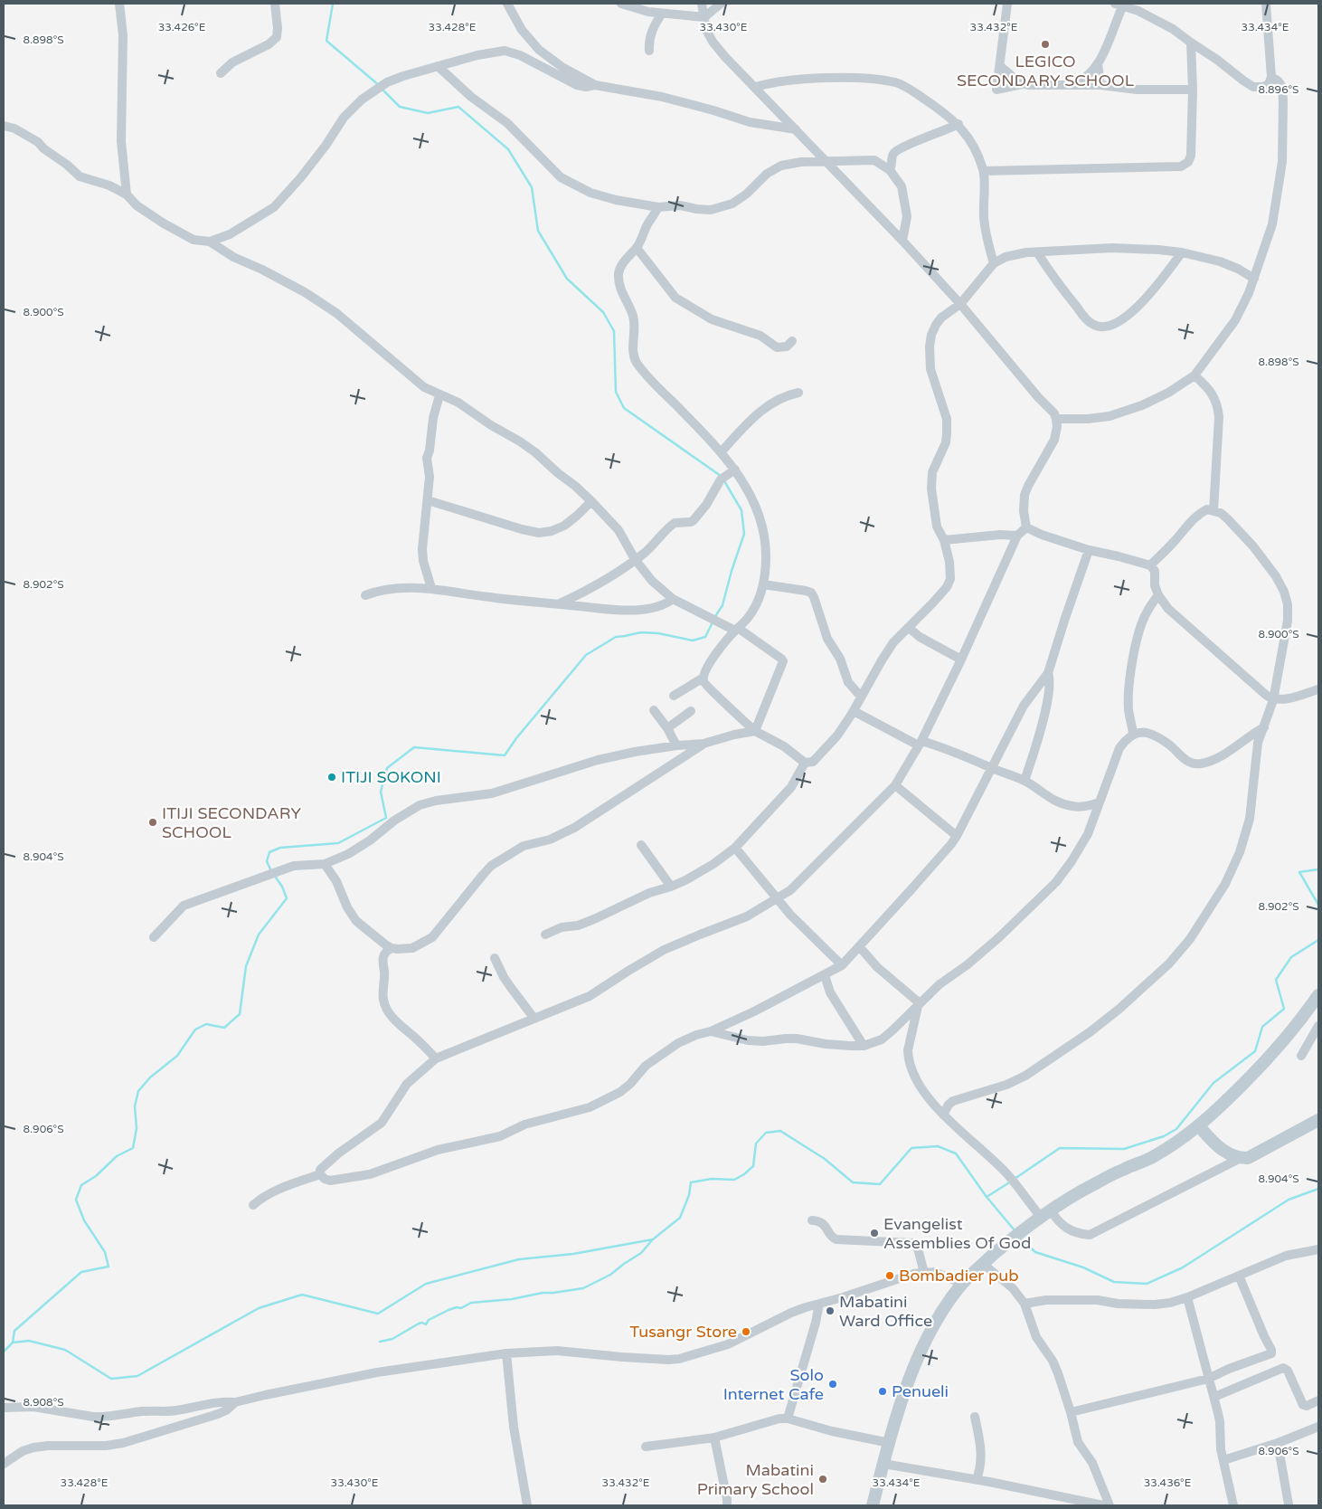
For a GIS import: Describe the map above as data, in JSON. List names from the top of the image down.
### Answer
{
  "places": [
    "LEGICO SECONDARY SCHOOL",
    "ITIJI SOKONI",
    "ITIJI SECONDARY SCHOOL",
    "Evangelist Assemblies Of God",
    "Bombadier pub",
    "Mabatini Ward Office",
    "Tusangr Store",
    "Solo Internet Cafe",
    "Penueli",
    "Mabatini Primary School"
  ],
  "coordinates": [
    "33.426°E",
    "33.428°E",
    "33.430°E",
    "33.432°E",
    "33.434°E",
    "8.898°S",
    "8.896°S",
    "8.900°S",
    "8.902°S",
    "8.904°S",
    "8.906°S",
    "8.908°S",
    "33.436°E"
  ]
}
